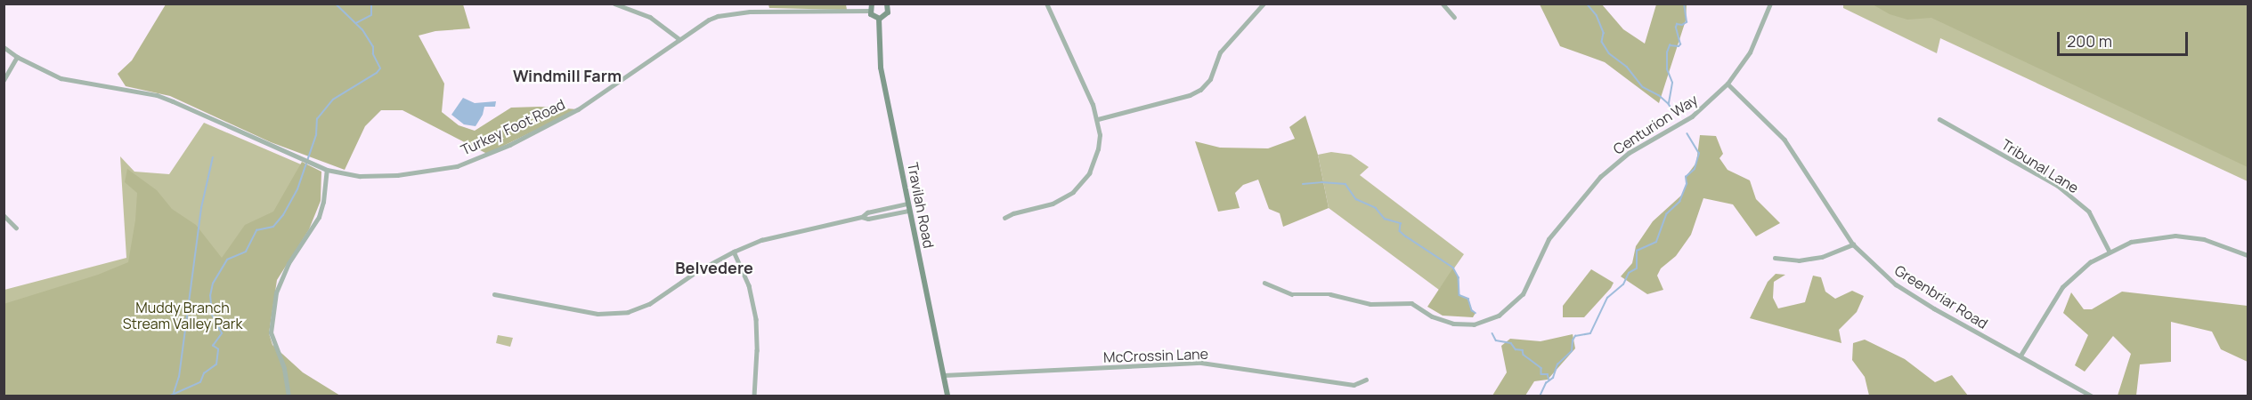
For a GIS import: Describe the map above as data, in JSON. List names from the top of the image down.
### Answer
{
  "streets": {
    "main road": ["Travilah Road"],
    "street": [
      "Centurion Way",
      "Turkey Foot Road",
      "Tribunal Lane",
      "Greenbriar Road",
      "McCrossin Lane"
    ]
  },
  "crossings": [
    ["Centurion Way", "Greenbriar Road"],
    ["Travilah Road", "McCrossin Lane"]
  ],
  "districts": ["Windmill Farm", "Belvedere"],
  "parks": ["Muddy Branch Stream Valley Park"],
  "scale_bar": "200 m"
}
